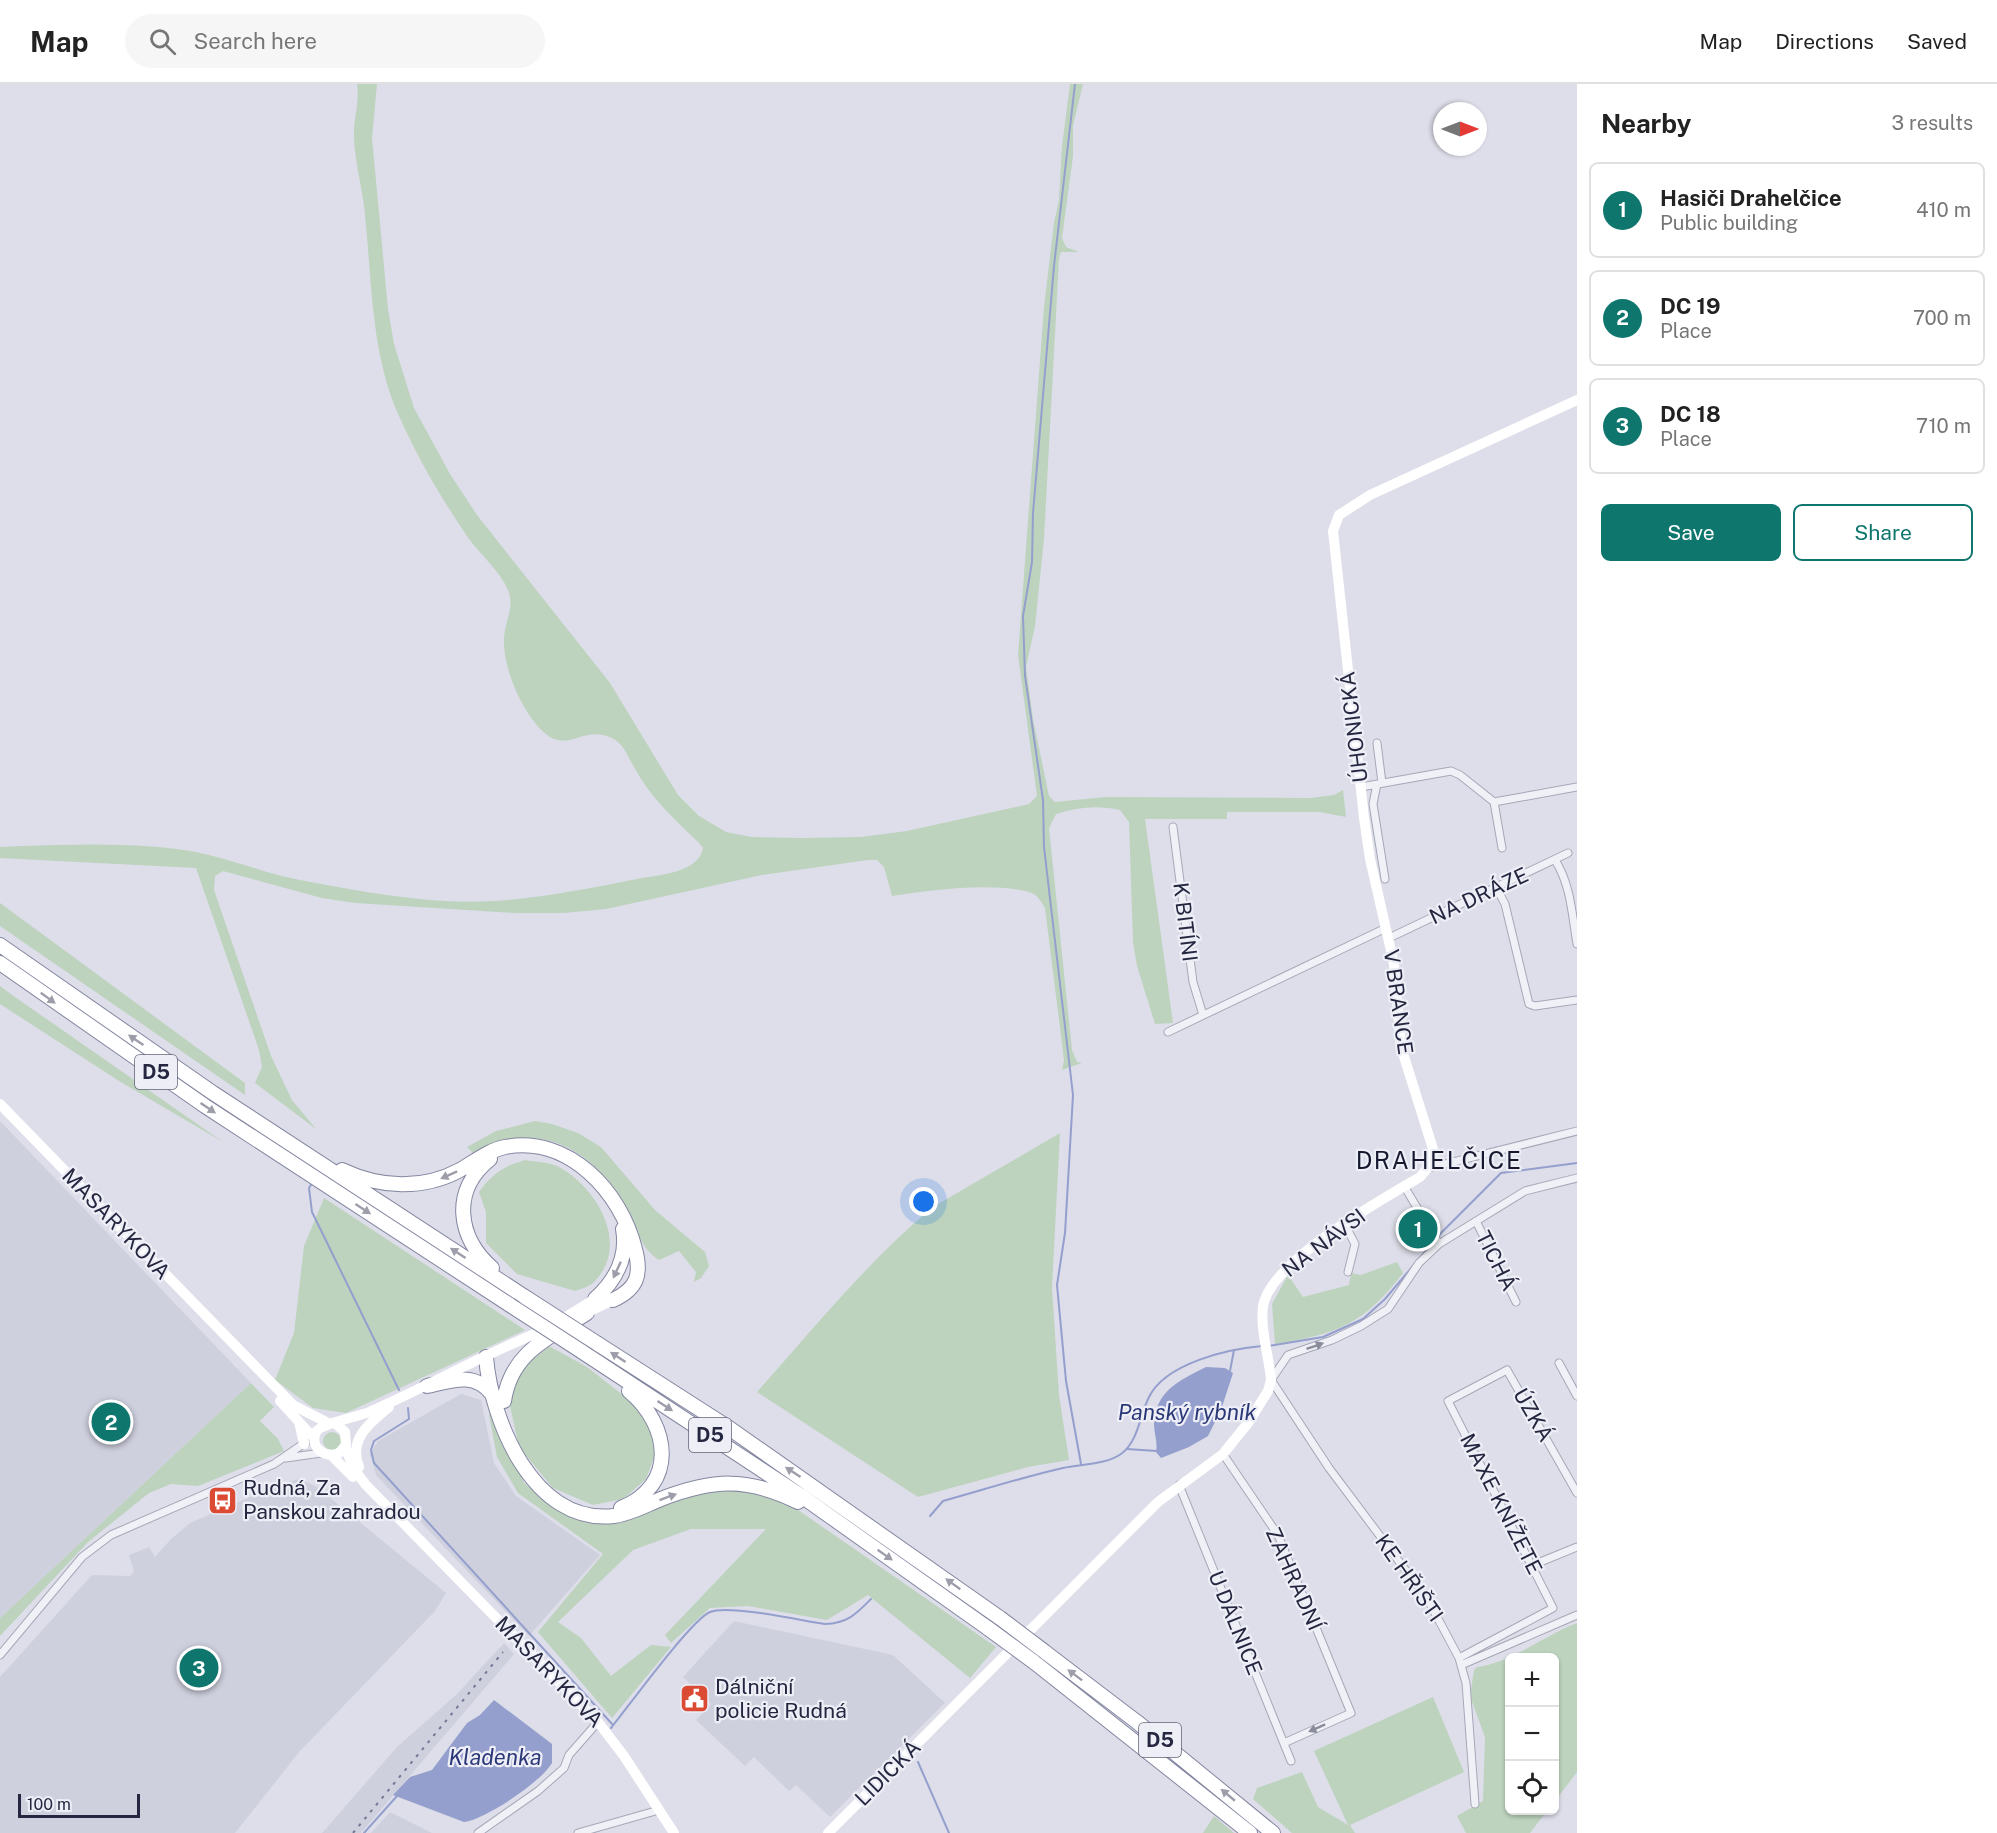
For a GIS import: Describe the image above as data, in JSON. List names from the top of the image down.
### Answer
{
  "streets": {
    "highway": ["D5"],
    "main road": [
      "ÚHONICKÁ",
      "V BRANCE",
      "MASARYKOVA",
      "NA NÁVSI",
      "LIDICKÁ"
    ],
    "street": [
      "NA DRÁZE",
      "K BITÍNI",
      "TICHÁ",
      "ÚZKÁ",
      "MAXE KNÍŽETE",
      "KE HŘIŠTI",
      "ZAHRADNÍ",
      "U DÁLNICE"
    ]
  },
  "crossings": [
    ["ÚHONICKÁ", "NA DRÁZE"],
    ["ÚHONICKÁ", "V BRANCE"],
    ["NA DRÁZE", "K BITÍNI"],
    ["NA DRÁZE", "V BRANCE"],
    ["V BRANCE", "NA NÁVSI"],
    ["NA NÁVSI", "KE HŘIŠTI"],
    ["NA NÁVSI", "LIDICKÁ"],
    ["ÚZKÁ", "MAXE KNÍŽETE"],
    ["MAXE KNÍŽETE", "KE HŘIŠTI"],
    ["KE HŘIŠTI", "LIDICKÁ"],
    ["ZAHRADNÍ", "U DÁLNICE"],
    ["ZAHRADNÍ", "LIDICKÁ"],
    ["U DÁLNICE", "LIDICKÁ"]
  ],
  "one_way": ["ZAHRADNÍ"],
  "districts": ["DRAHELČICE"],
  "water": ["Panský rybník", "Kladenka"],
  "places": {
    "bus stop": ["Rudná, Za Panskou zahradou"],
    "public building": ["Dálniční policie Rudná"]
  },
  "scale_bar": "100 m",
  "north": "right",
  "page": {
    "header": "Map",
    "search": "Search here",
    "nav": ["Map", "Directions", "Saved"],
    "heading": ["Nearby", "3 results"],
    "list": [
      {
        "mark": "1",
        "name": "Hasiči Drahelčice",
        "note": "Public building",
        "value": "410 m"
      },
      {
        "mark": "2",
        "name": "DC 19",
        "note": "Place",
        "value": "700 m"
      },
      {
        "mark": "3",
        "name": "DC 18",
        "note": "Place",
        "value": "710 m"
      }
    ],
    "buttons": ["Save", "Share"],
    "pins": ["1", "2", "3"],
    "map_buttons": ["+", "−"],
    "scale": "100 m"
  }
}
